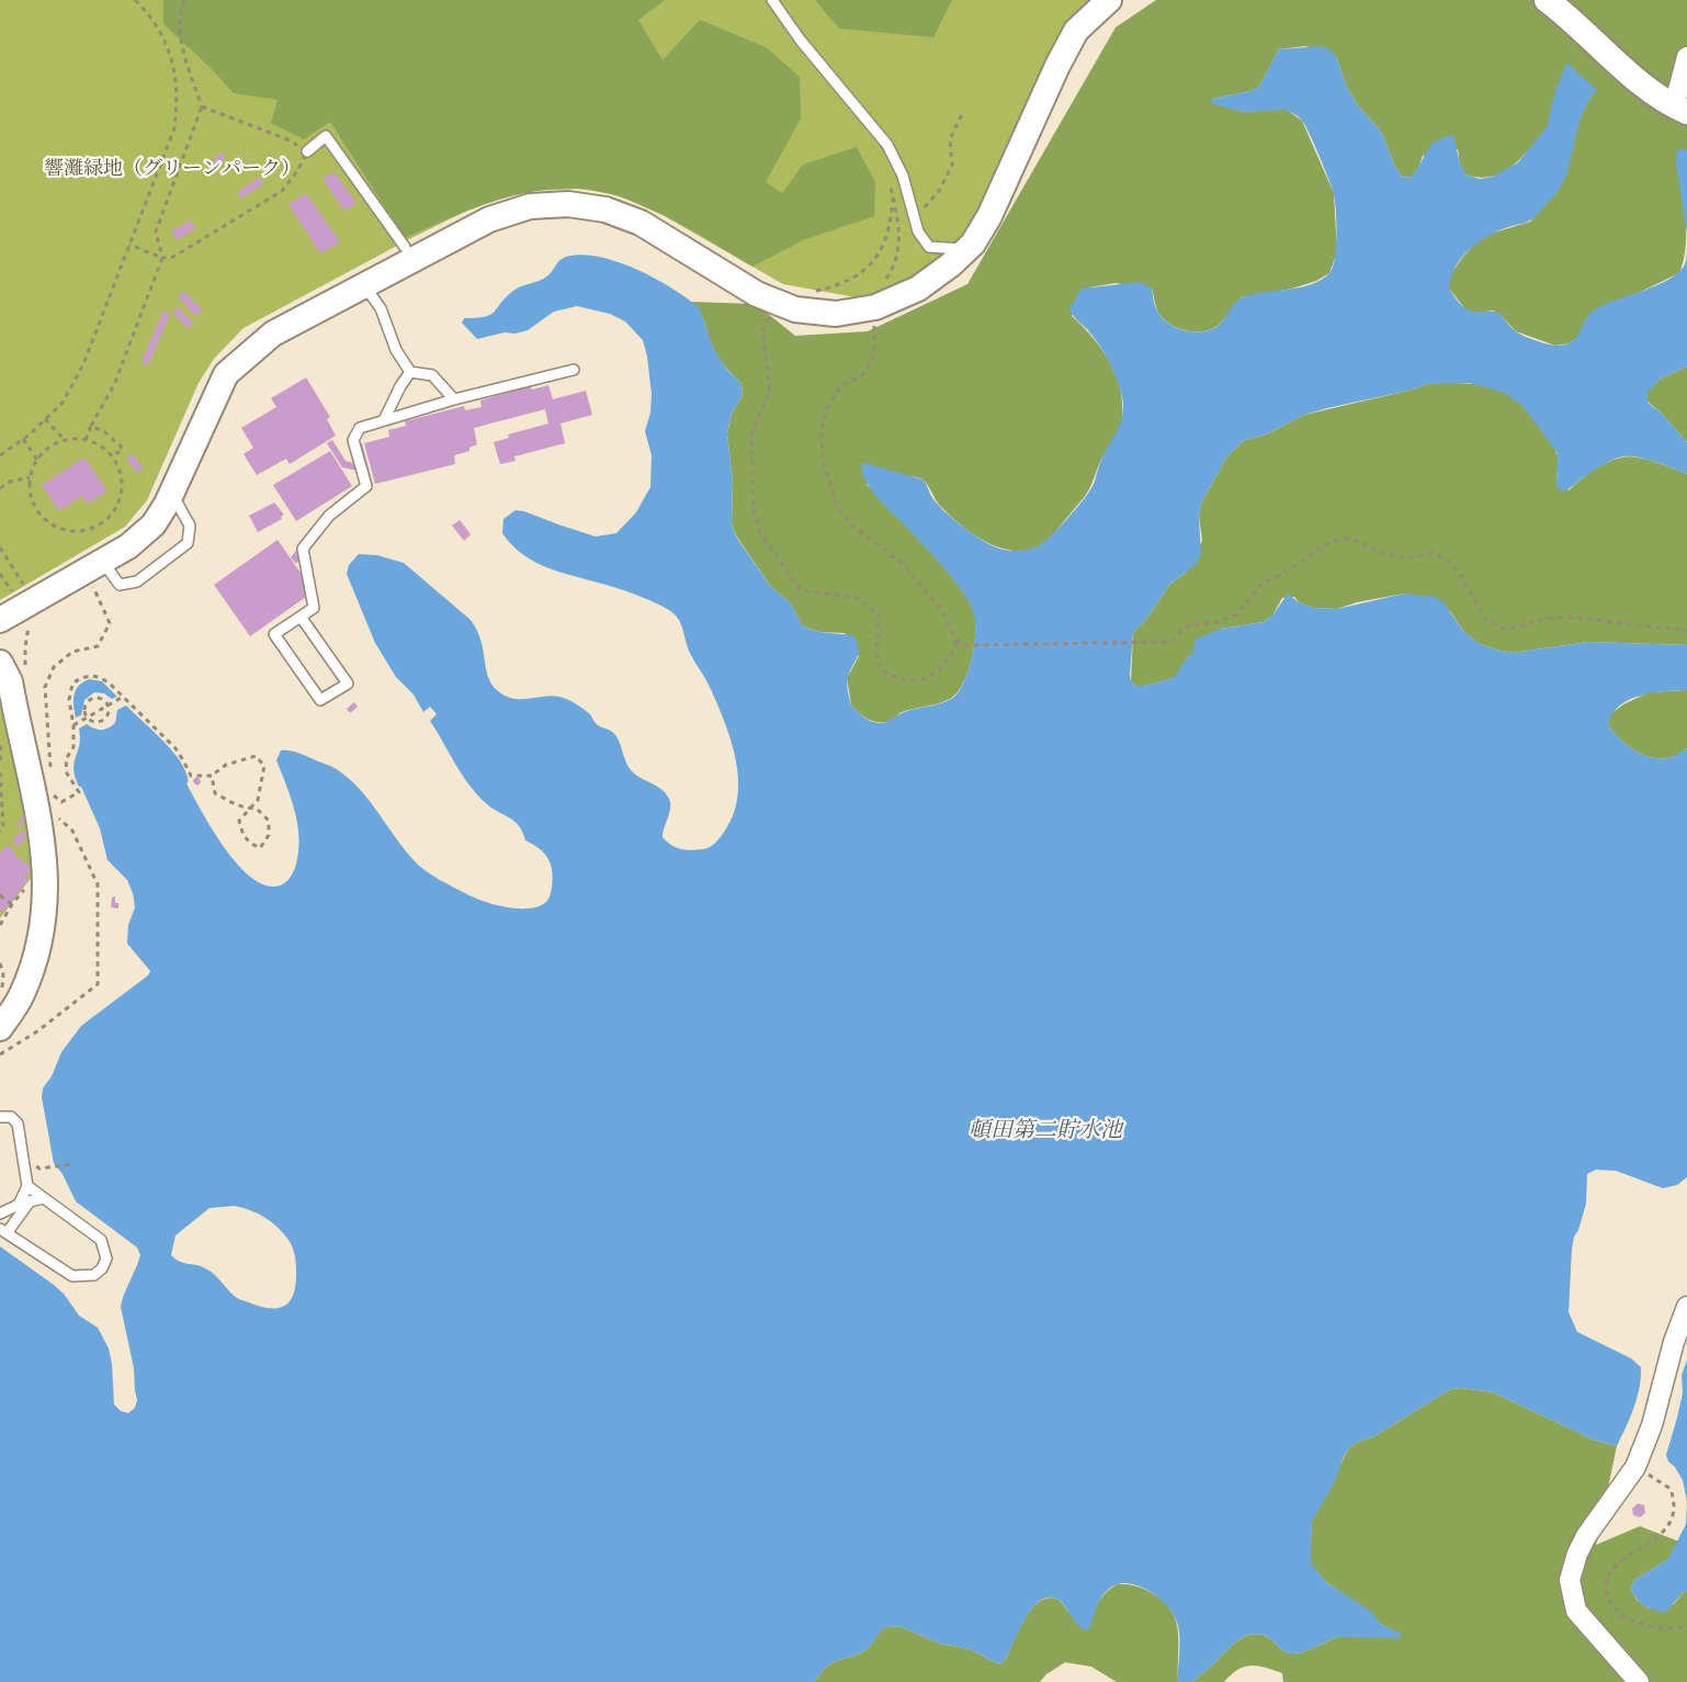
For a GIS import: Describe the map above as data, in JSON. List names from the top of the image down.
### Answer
{
  "water": ["頓田第二貯水池"],
  "parks": ["響灘緑地（グリーンパーク）"]
}
